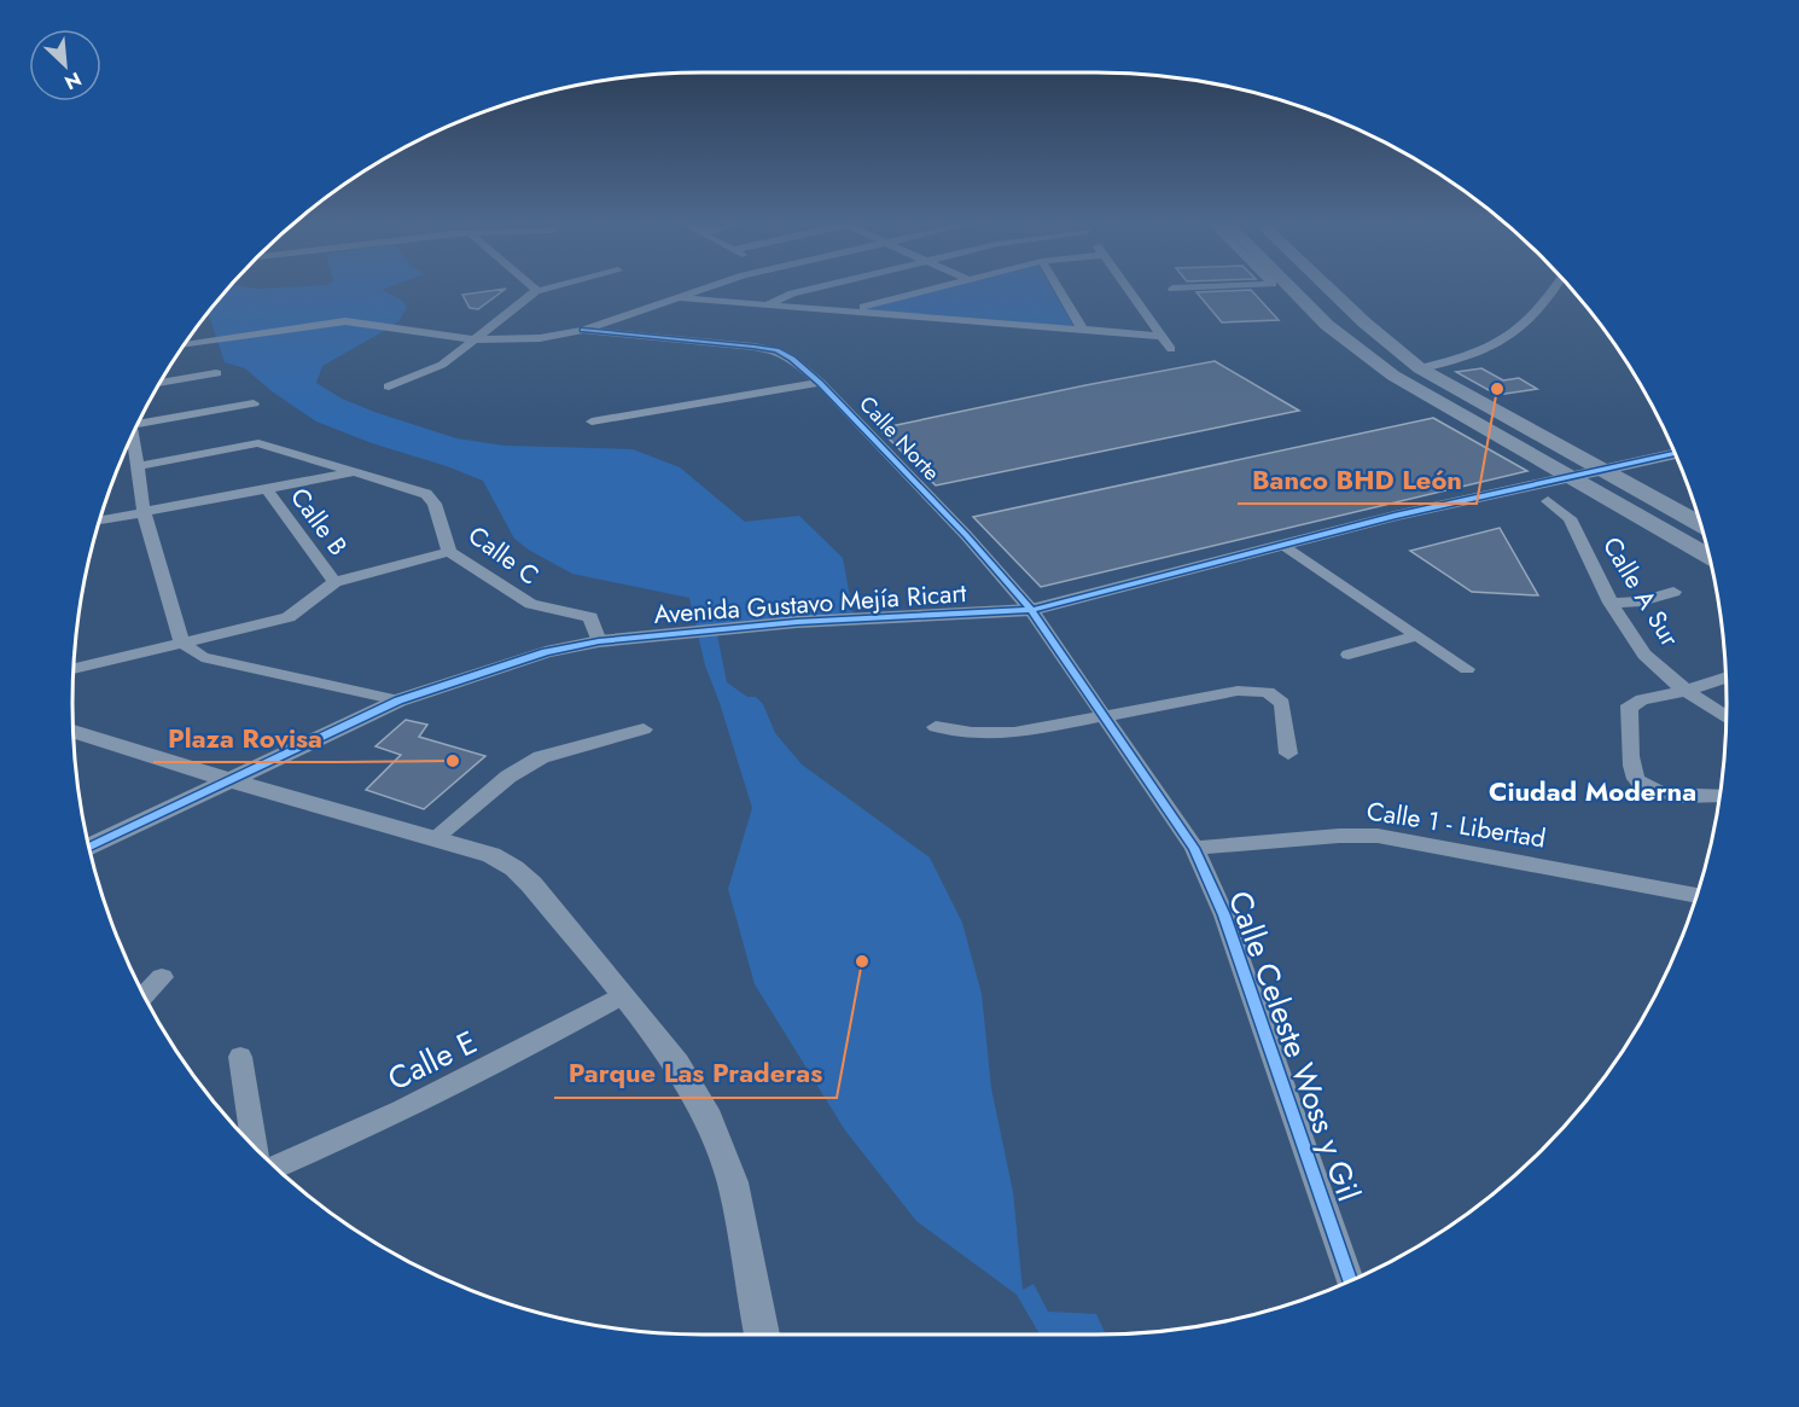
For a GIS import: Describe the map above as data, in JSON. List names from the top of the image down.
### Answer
{
  "streets": {
    "street": [
      "Calle Norte",
      "Calle B",
      "Calle C",
      "Calle A Sur",
      "Avenida Gustavo Mejía Ricart",
      "Calle 1 - Libertad",
      "Calle Celeste Woss y Gil",
      "Calle E"
    ]
  },
  "crossings": [
    ["Calle Norte", "Avenida Gustavo Mejía Ricart"],
    ["Calle Norte", "Calle Celeste Woss y Gil"],
    ["Calle C", "Avenida Gustavo Mejía Ricart"],
    ["Calle 1 - Libertad", "Calle Celeste Woss y Gil"]
  ],
  "districts": ["Ciudad Moderna"],
  "places": ["Banco BHD León", "Plaza Rovisa", "Parque Las Praderas"],
  "north": "bottom right"
}
